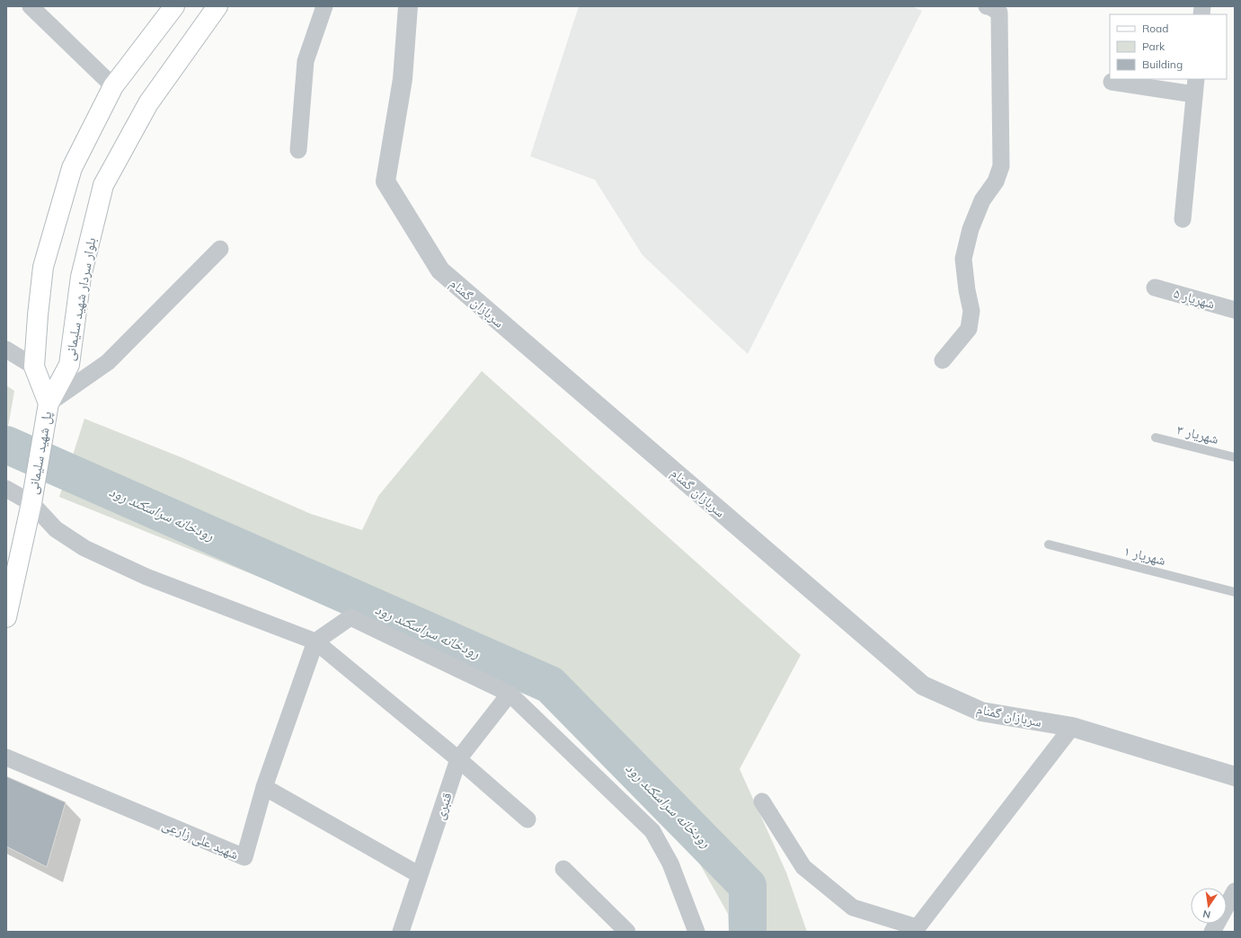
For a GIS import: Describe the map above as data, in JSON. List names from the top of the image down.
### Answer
{
  "streets": {
    "main road": ["بلوار سردار شهید سلیمانی", "پل شهید سلیمانی"],
    "street": [
      "شهریار ۵",
      "سربازان گمنام",
      "قنبری",
      "شهيد علی زارعی"
    ],
    "lane": ["شهریار ۳", "شهریار ۱"]
  },
  "crossings": [
    ["بلوار سردار شهید سلیمانی", "پل شهید سلیمانی"]
  ],
  "water": ["رودخانه سراسکند رود"],
  "legend": ["Road", "Park", "Building"],
  "north": "bottom"
}
